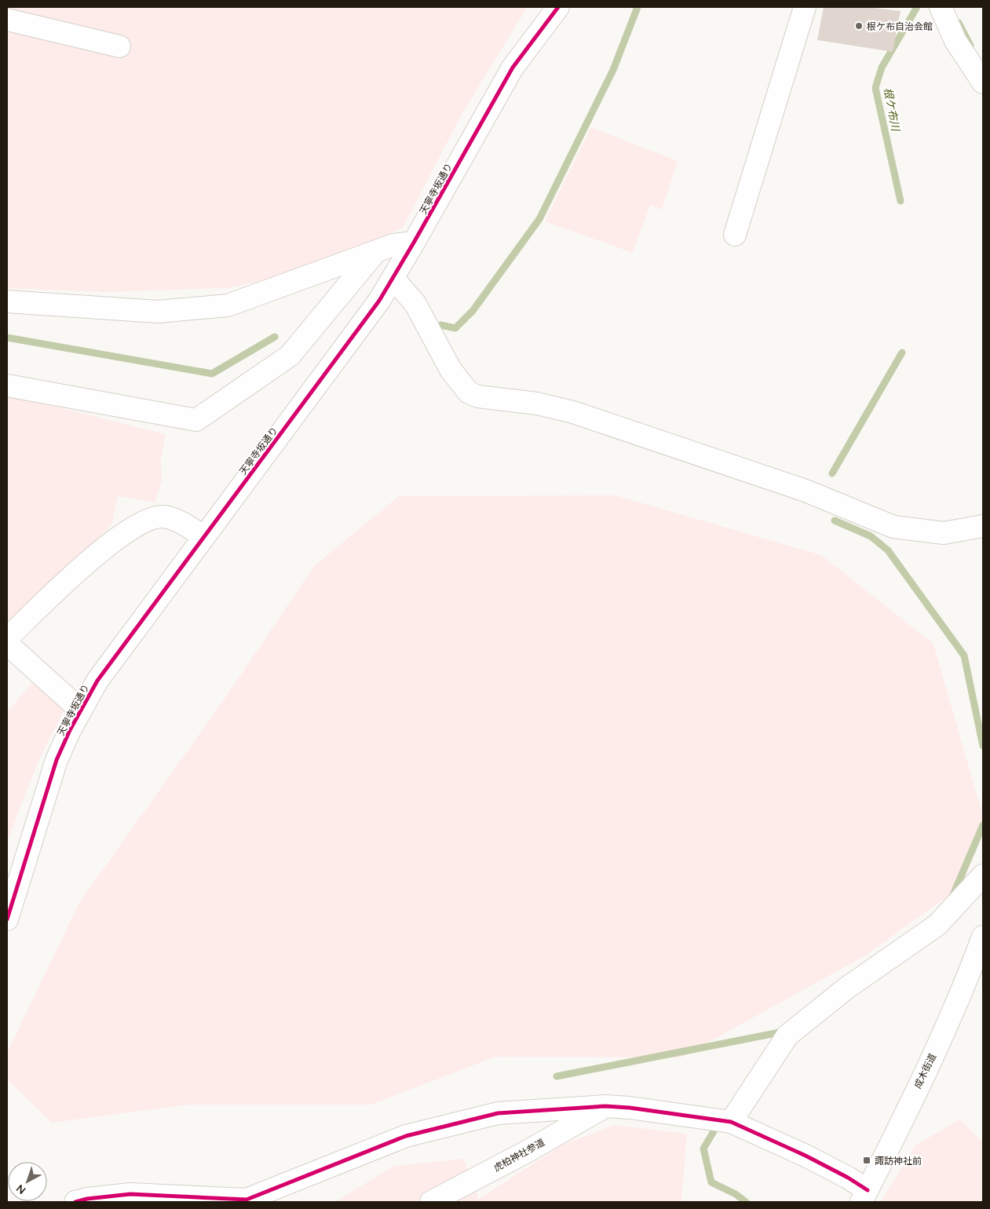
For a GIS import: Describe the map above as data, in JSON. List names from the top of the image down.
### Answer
{
  "streets": {
    "street": ["天寧寺坂通り", "成木街道", "虎柏神社参道"]
  },
  "water": ["根ケ布川"],
  "places": {
    "other": ["根ケ布自治会館"],
    "transit": ["諏訪神社前"]
  },
  "north": "bottom left"
}
